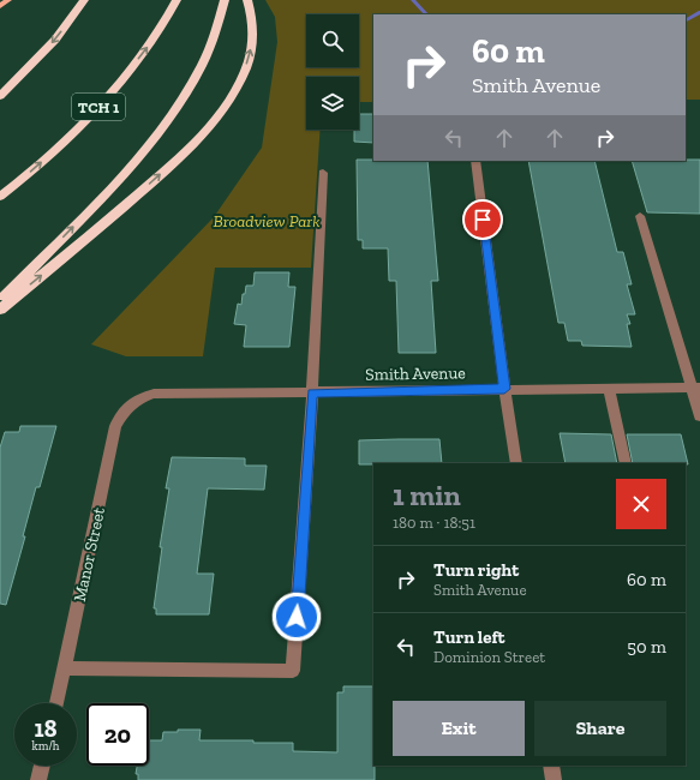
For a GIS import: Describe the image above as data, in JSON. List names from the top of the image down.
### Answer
{
  "streets": {
    "highway": ["TCH 1"],
    "street": ["Smith Avenue", "Manor Street"]
  },
  "crossings": [
    ["Smith Avenue", "Manor Street"]
  ],
  "parks": ["Broadview Park"],
  "page": {
    "turn": ["60 m", "Smith Avenue"],
    "heading": ["1 min", "180 m · 18:51"],
    "list": [
      {
        "name": "Turn right",
        "note": "Smith Avenue",
        "value": "60 m"
      },
      {
        "name": "Turn left",
        "note": "Dominion Street",
        "value": "50 m"
      }
    ],
    "buttons": ["Exit", "Share"],
    "speed": "18 km/h",
    "limit": "20"
  }
}
